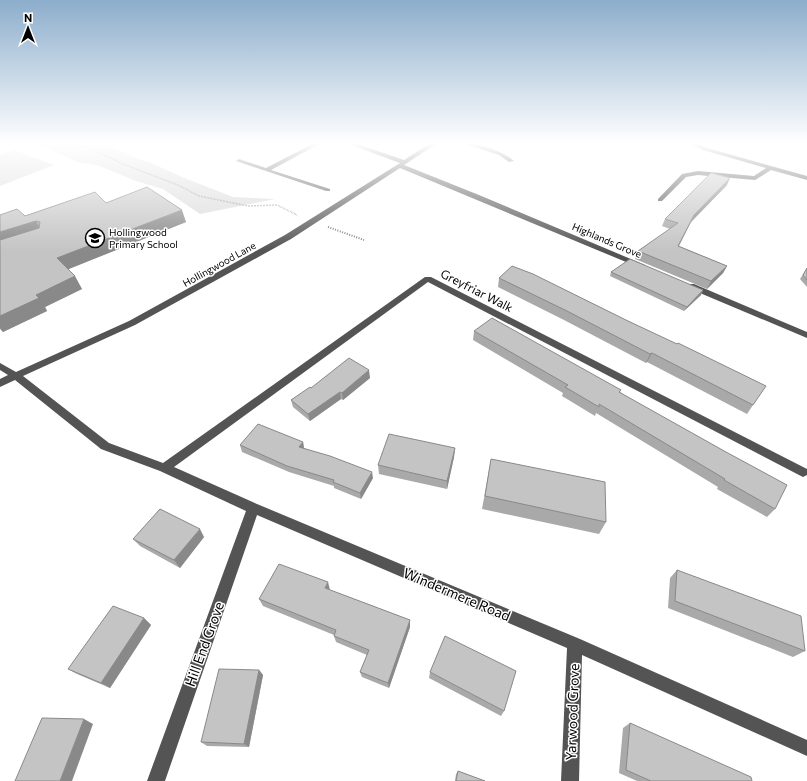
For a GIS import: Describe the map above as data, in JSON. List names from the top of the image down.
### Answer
{
  "streets": {
    "street": [
      "Highlands Grove",
      "Hollingwood Lane",
      "Greyfriar Walk",
      "Windermere Road",
      "Hill End Grove",
      "Yarwood Grove"
    ]
  },
  "crossings": [
    ["Hollingwood Lane", "Windermere Road"],
    ["Greyfriar Walk", "Windermere Road"],
    ["Windermere Road", "Hill End Grove"],
    ["Windermere Road", "Yarwood Grove"]
  ],
  "places": {
    "school or university": ["Hollingwood Primary School"]
  },
  "north": "top"
}
